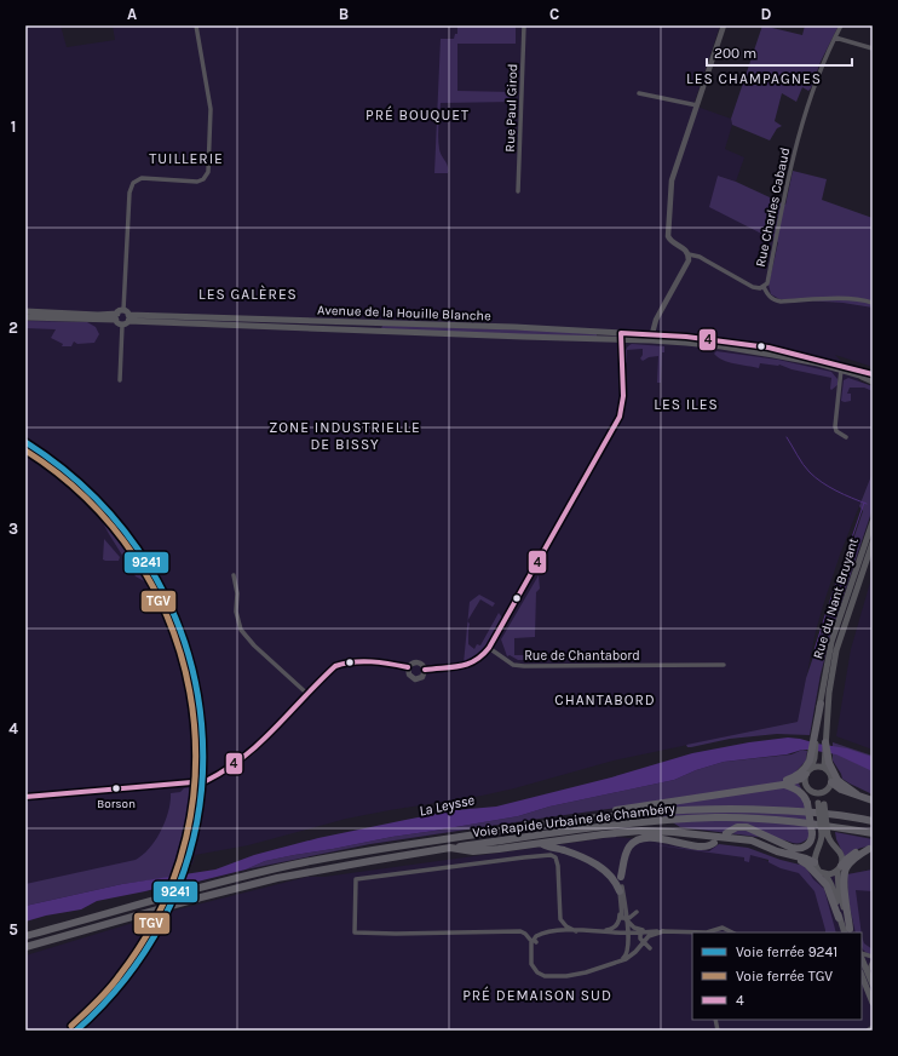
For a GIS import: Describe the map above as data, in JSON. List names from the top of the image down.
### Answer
{
  "streets": {
    "highway": ["Voie Rapide Urbaine de Chambéry"],
    "main road": ["Avenue de la Houille Blanche", "Rue du Nant Bruyant"],
    "street": ["Rue Paul Girod", "Rue Charles Cabaud", "Rue de Chantabord"]
  },
  "districts": [
    "LES CHAMPAGNES",
    "PRÉ BOUQUET",
    "TUILLERIE",
    "LES GALÈRES",
    "LES ILES",
    "ZONE INDUSTRIELLE DE BISSY",
    "CHANTABORD",
    "PRÉ DEMAISON SUD"
  ],
  "water": ["La Leysse"],
  "places": ["Borson"],
  "lines": ["transit line 4", "rail line 9241", "rail line TGV"],
  "legend": ["Voie ferrée 9241", "Voie ferrée TGV", "4"],
  "scale_bar": "200 m",
  "grid": {
    "columns": [
      "A",
      "B",
      "C",
      "D"
    ],
    "rows": [
      "1",
      "2",
      "3",
      "4",
      "5"
    ]
  }
}
